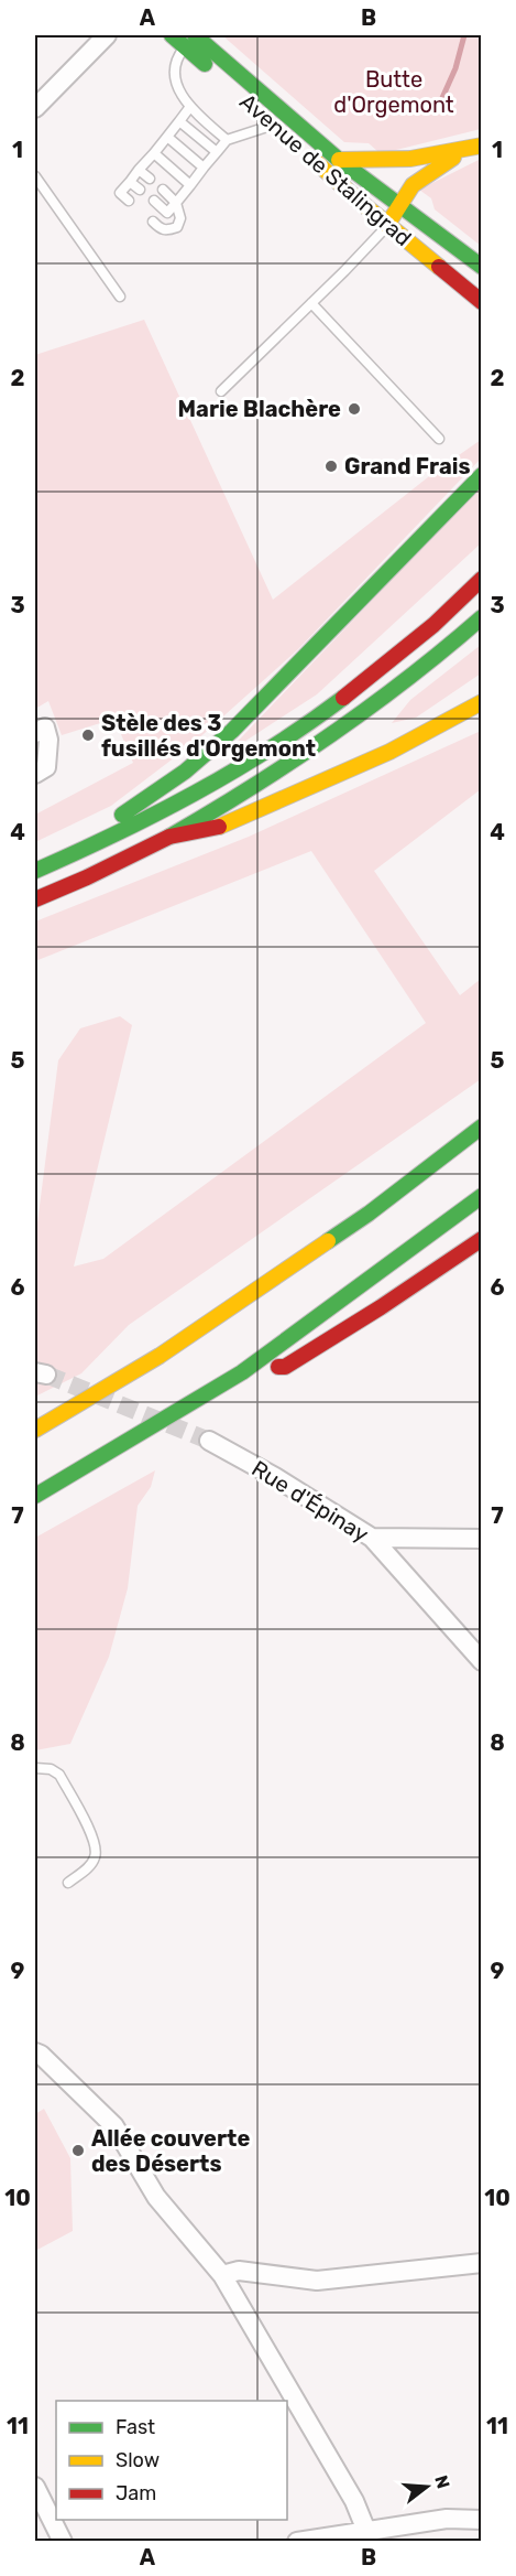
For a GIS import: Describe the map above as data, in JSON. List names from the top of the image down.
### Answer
{
  "streets": {
    "main road": ["Avenue de Stalingrad"],
    "street": ["Rue d'Épinay"]
  },
  "parks": ["Butte d'Orgemont"],
  "places": [
    "Marie Blachère",
    "Grand Frais",
    "Stèle des 3 fusillés d'Orgemont",
    "Allée couverte des Déserts"
  ],
  "legend": ["Fast", "Slow", "Jam"],
  "north": "right",
  "grid": {
    "columns": ["A", "B"],
    "rows": [
      "1",
      "2",
      "3",
      "4",
      "5",
      "6",
      "7",
      "8",
      "9",
      "10",
      "11"
    ]
  }
}
